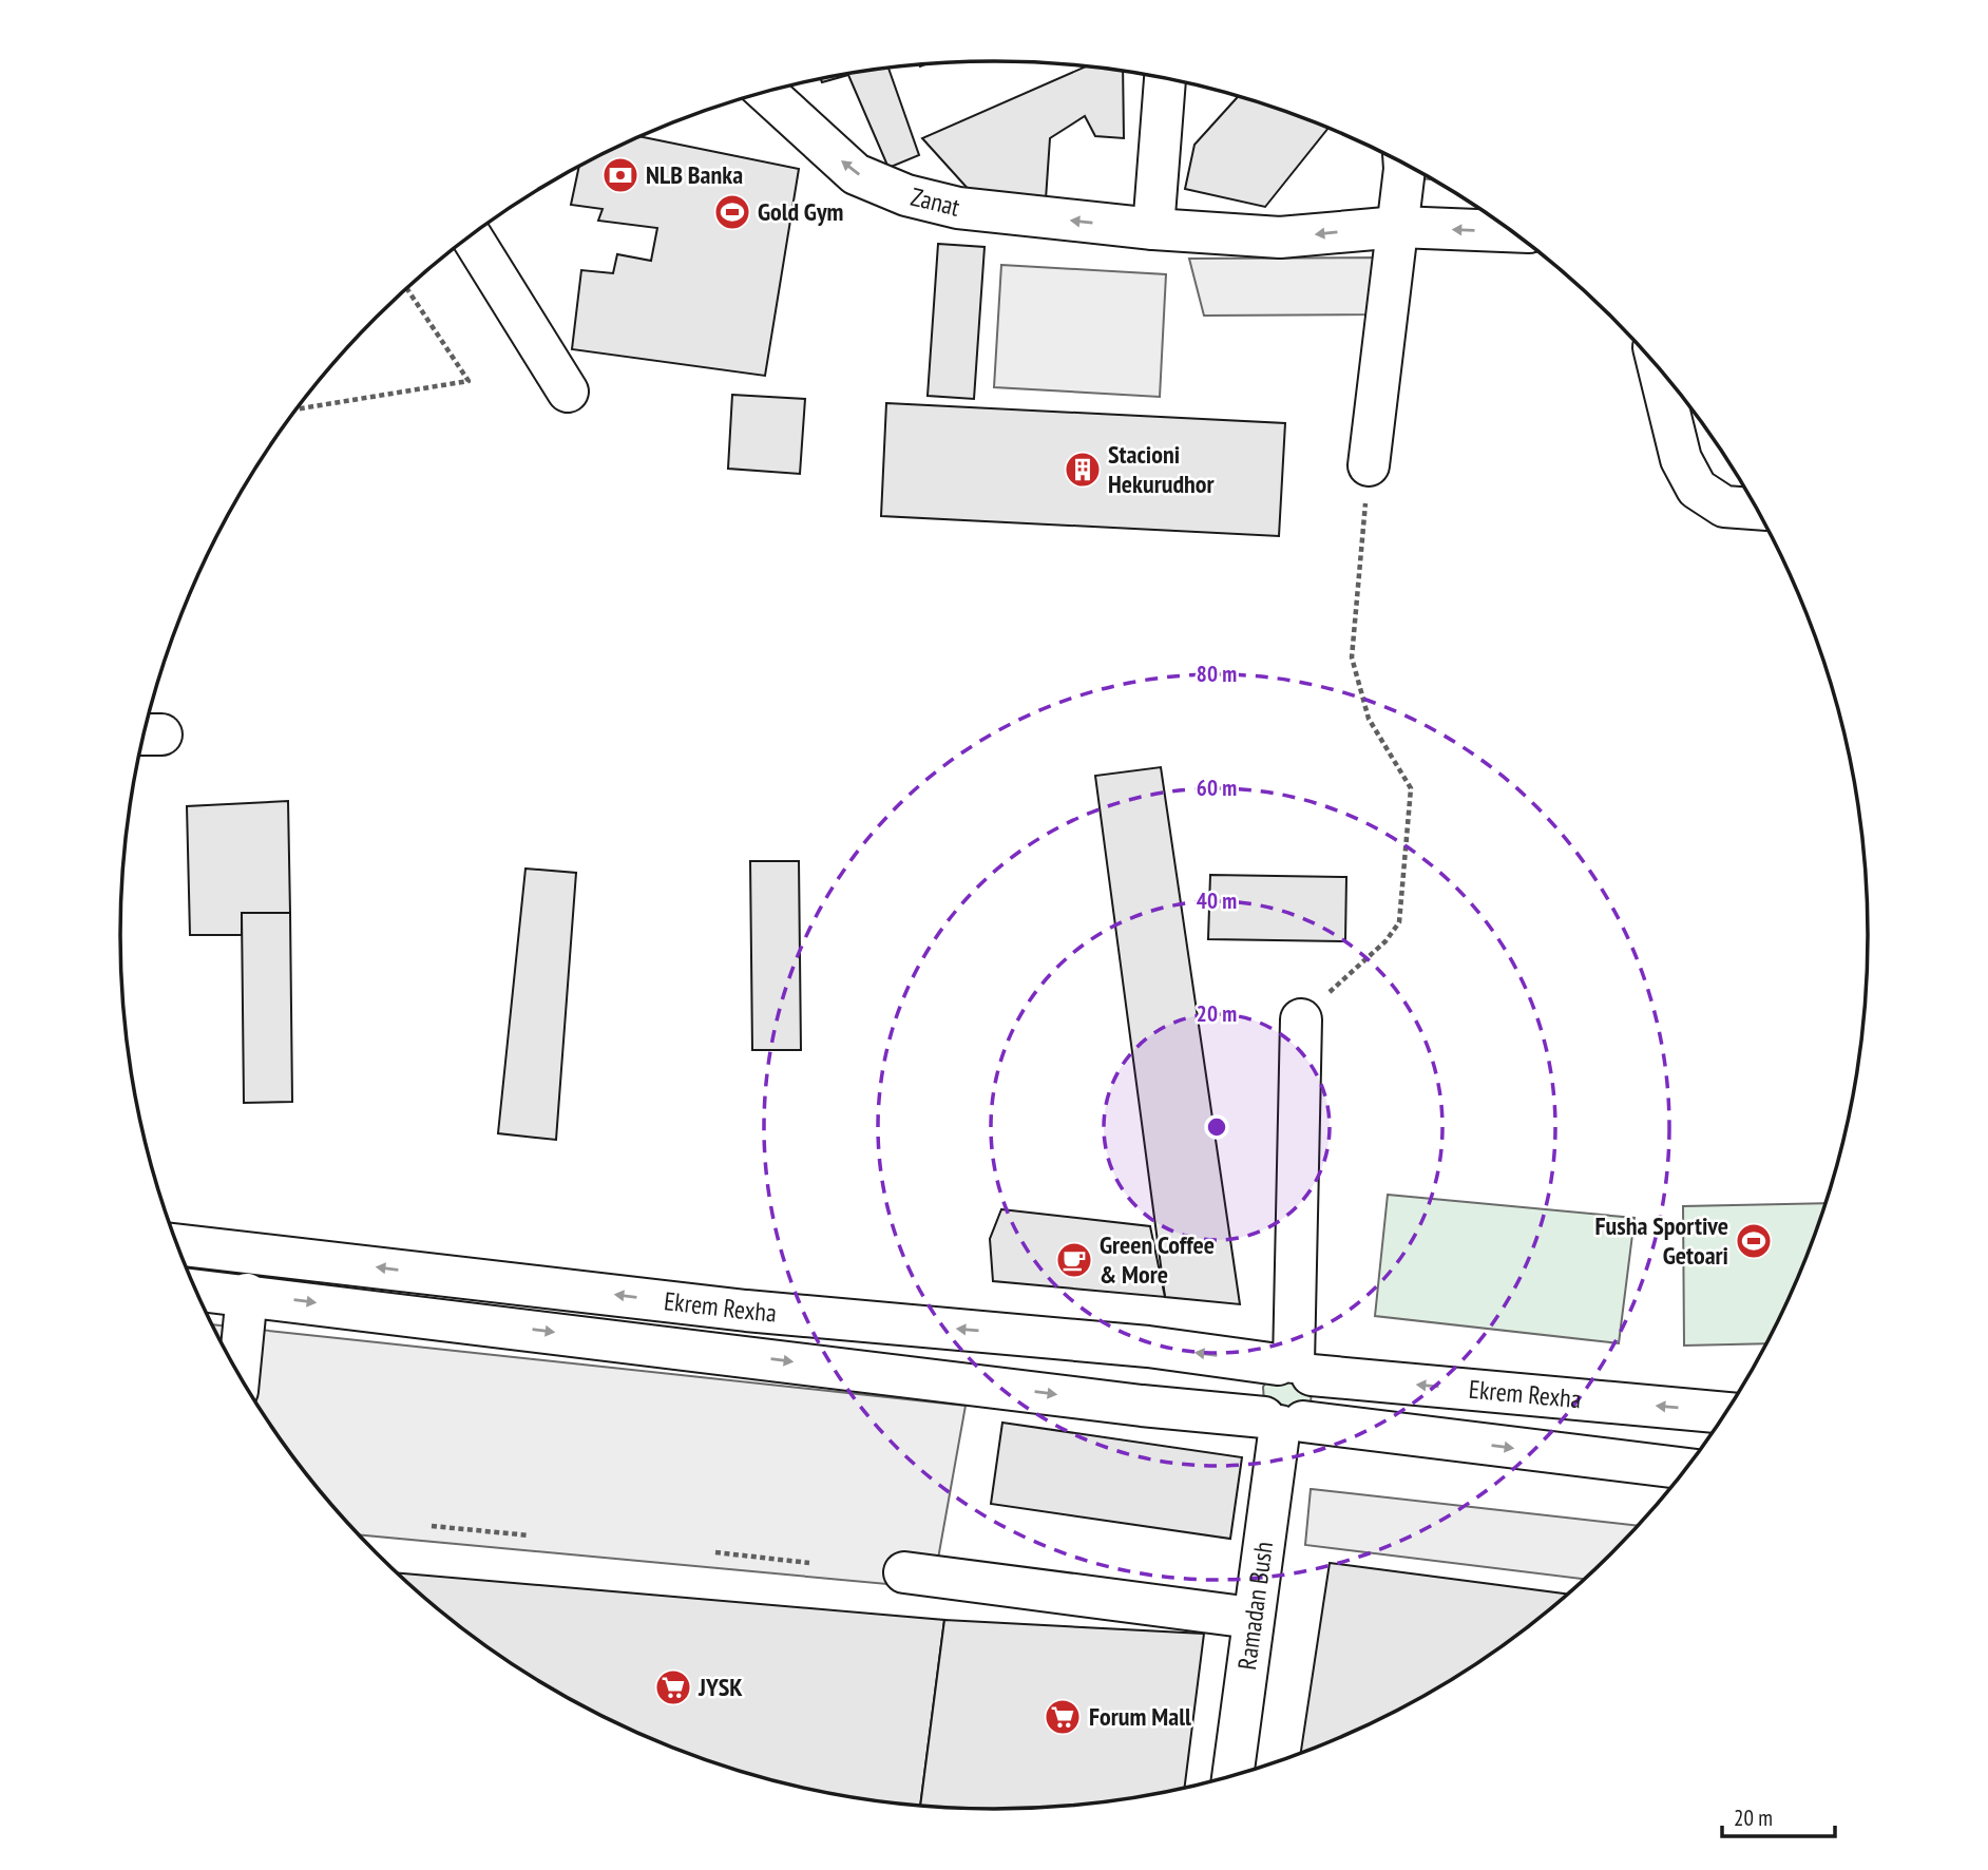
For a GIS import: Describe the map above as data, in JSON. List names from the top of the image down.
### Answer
{
  "streets": {
    "street": ["Zanat", "Ekrem Rexha", "Ramadan Bush"]
  },
  "crossings": [
    ["Ekrem Rexha", "Ramadan Bush"]
  ],
  "one_way": ["Zanat"],
  "places": {
    "bank": ["NLB Banka"],
    "sports": ["Gold Gym", "Fusha Sportive Getoari"],
    "building": ["Stacioni Hekurudhor"],
    "cafe": ["Green Coffee & More"],
    "supermarket": ["JYSK", "Forum Mall"]
  },
  "scale_bar": "20 m",
  "rings": [
    "80 m",
    "60 m",
    "40 m",
    "20 m"
  ]
}
